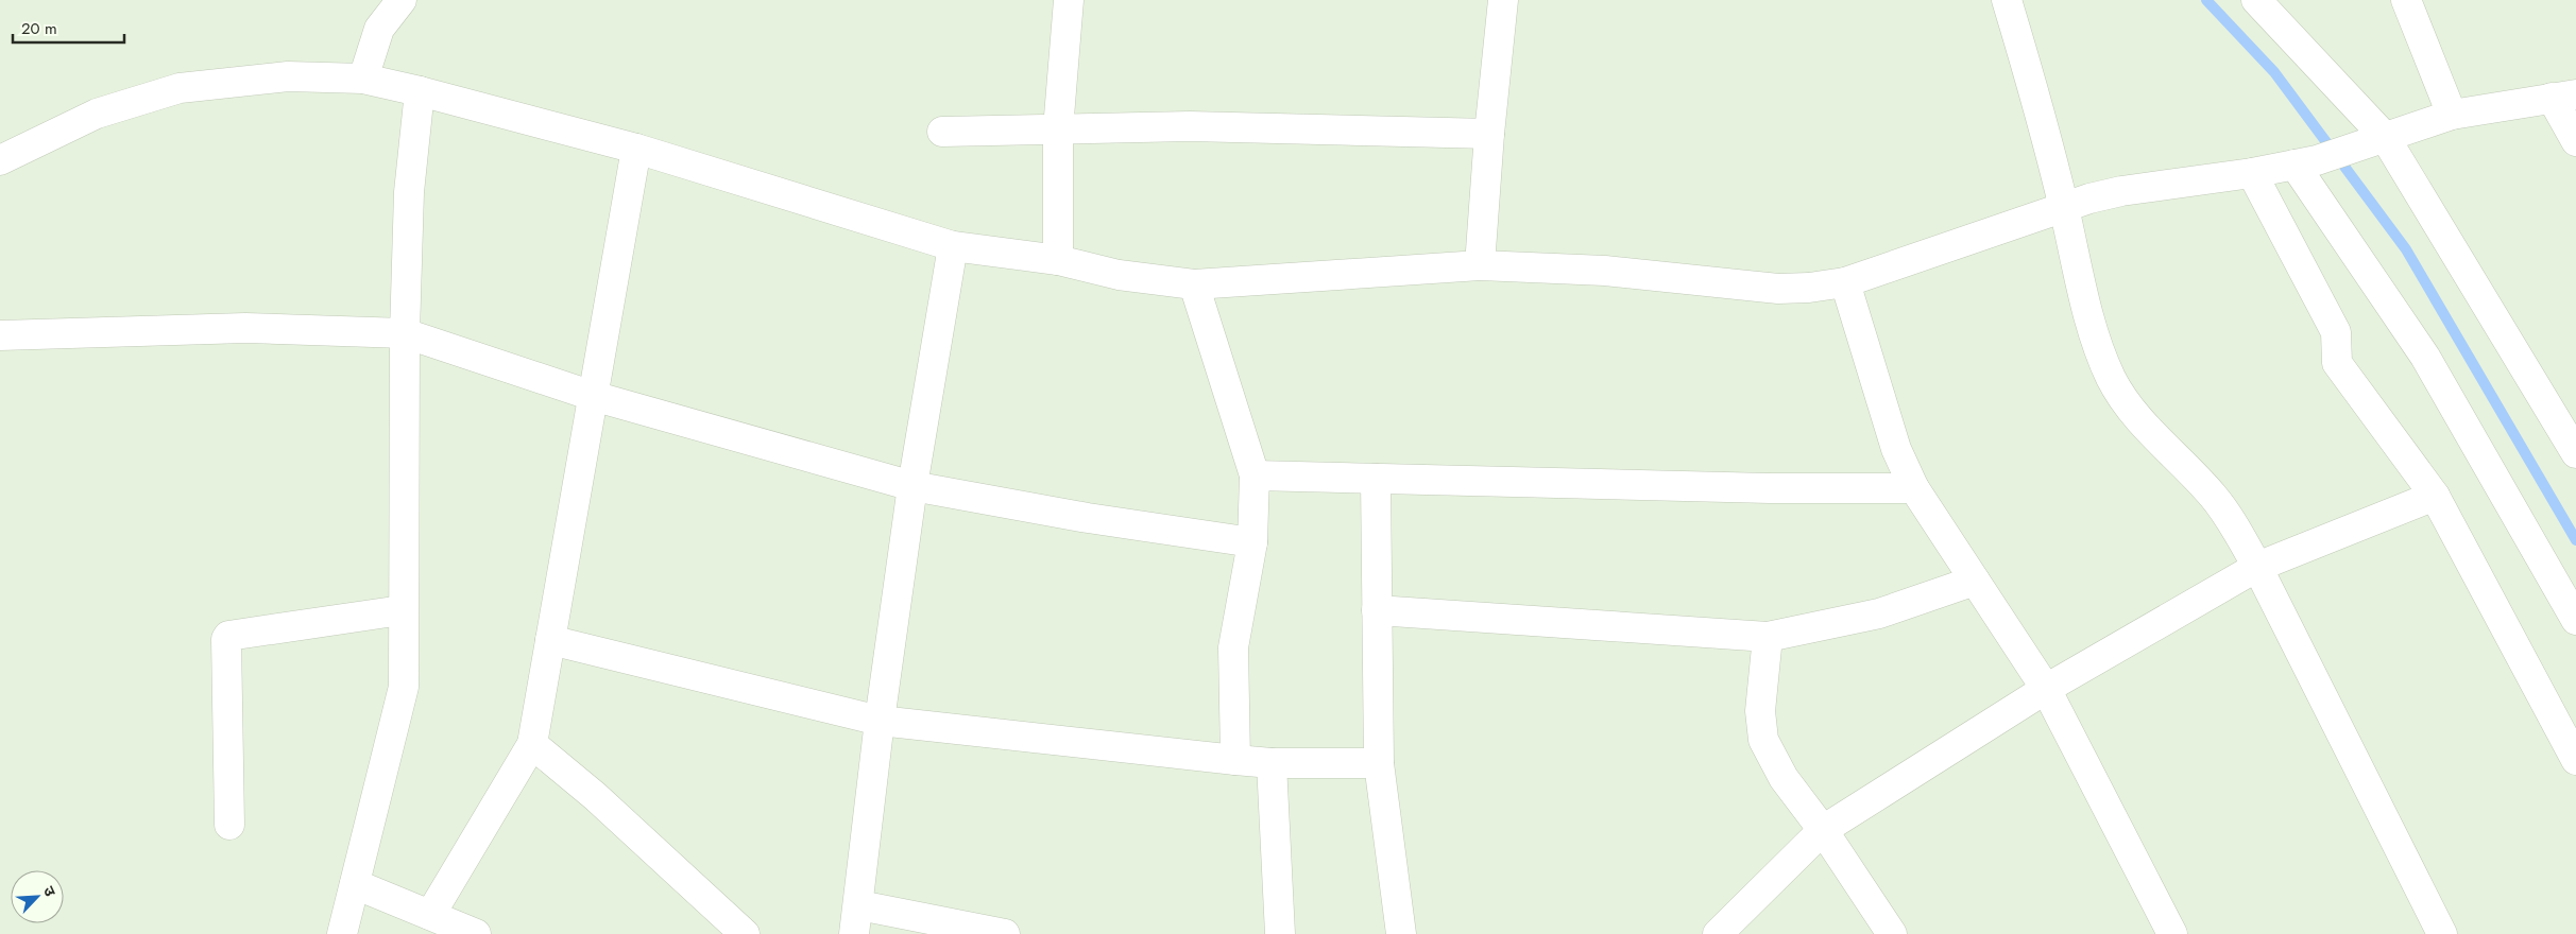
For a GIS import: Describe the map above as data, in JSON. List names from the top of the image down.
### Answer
{
  "scale_bar": "20 m",
  "north": "top right"
}
